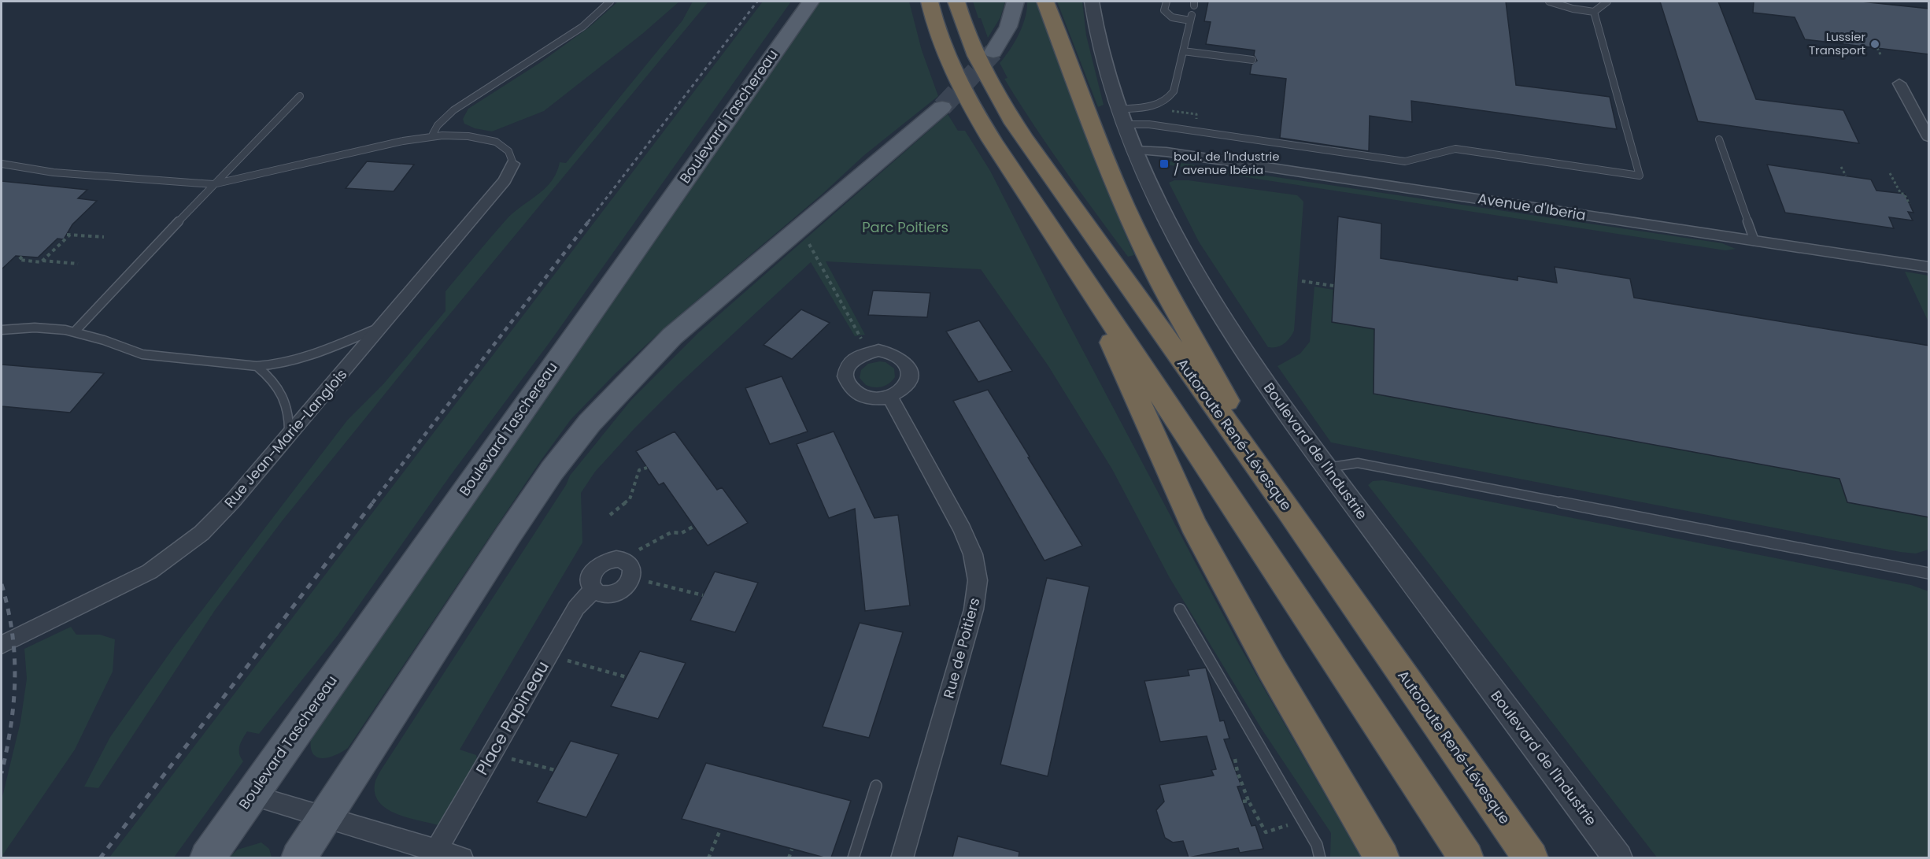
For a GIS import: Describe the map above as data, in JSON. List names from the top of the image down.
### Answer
{
  "streets": {
    "highway": ["Autoroute René-Lévesque"],
    "main road": ["Boulevard Taschereau"],
    "street": [
      "Avenue d'Iberia",
      "Rue Jean-Marie-Langlois",
      "Boulevard de l'Industrie",
      "Rue de Poitiers",
      "Place Papineau"
    ]
  },
  "crossings": [
    ["Avenue d'Iberia", "Boulevard de l'Industrie"]
  ],
  "parks": ["Parc Poitiers"],
  "places": {
    "other": ["Lussier Transport"],
    "transit": ["boul. de l'Industrie / avenue Ibéria"]
  }
}
